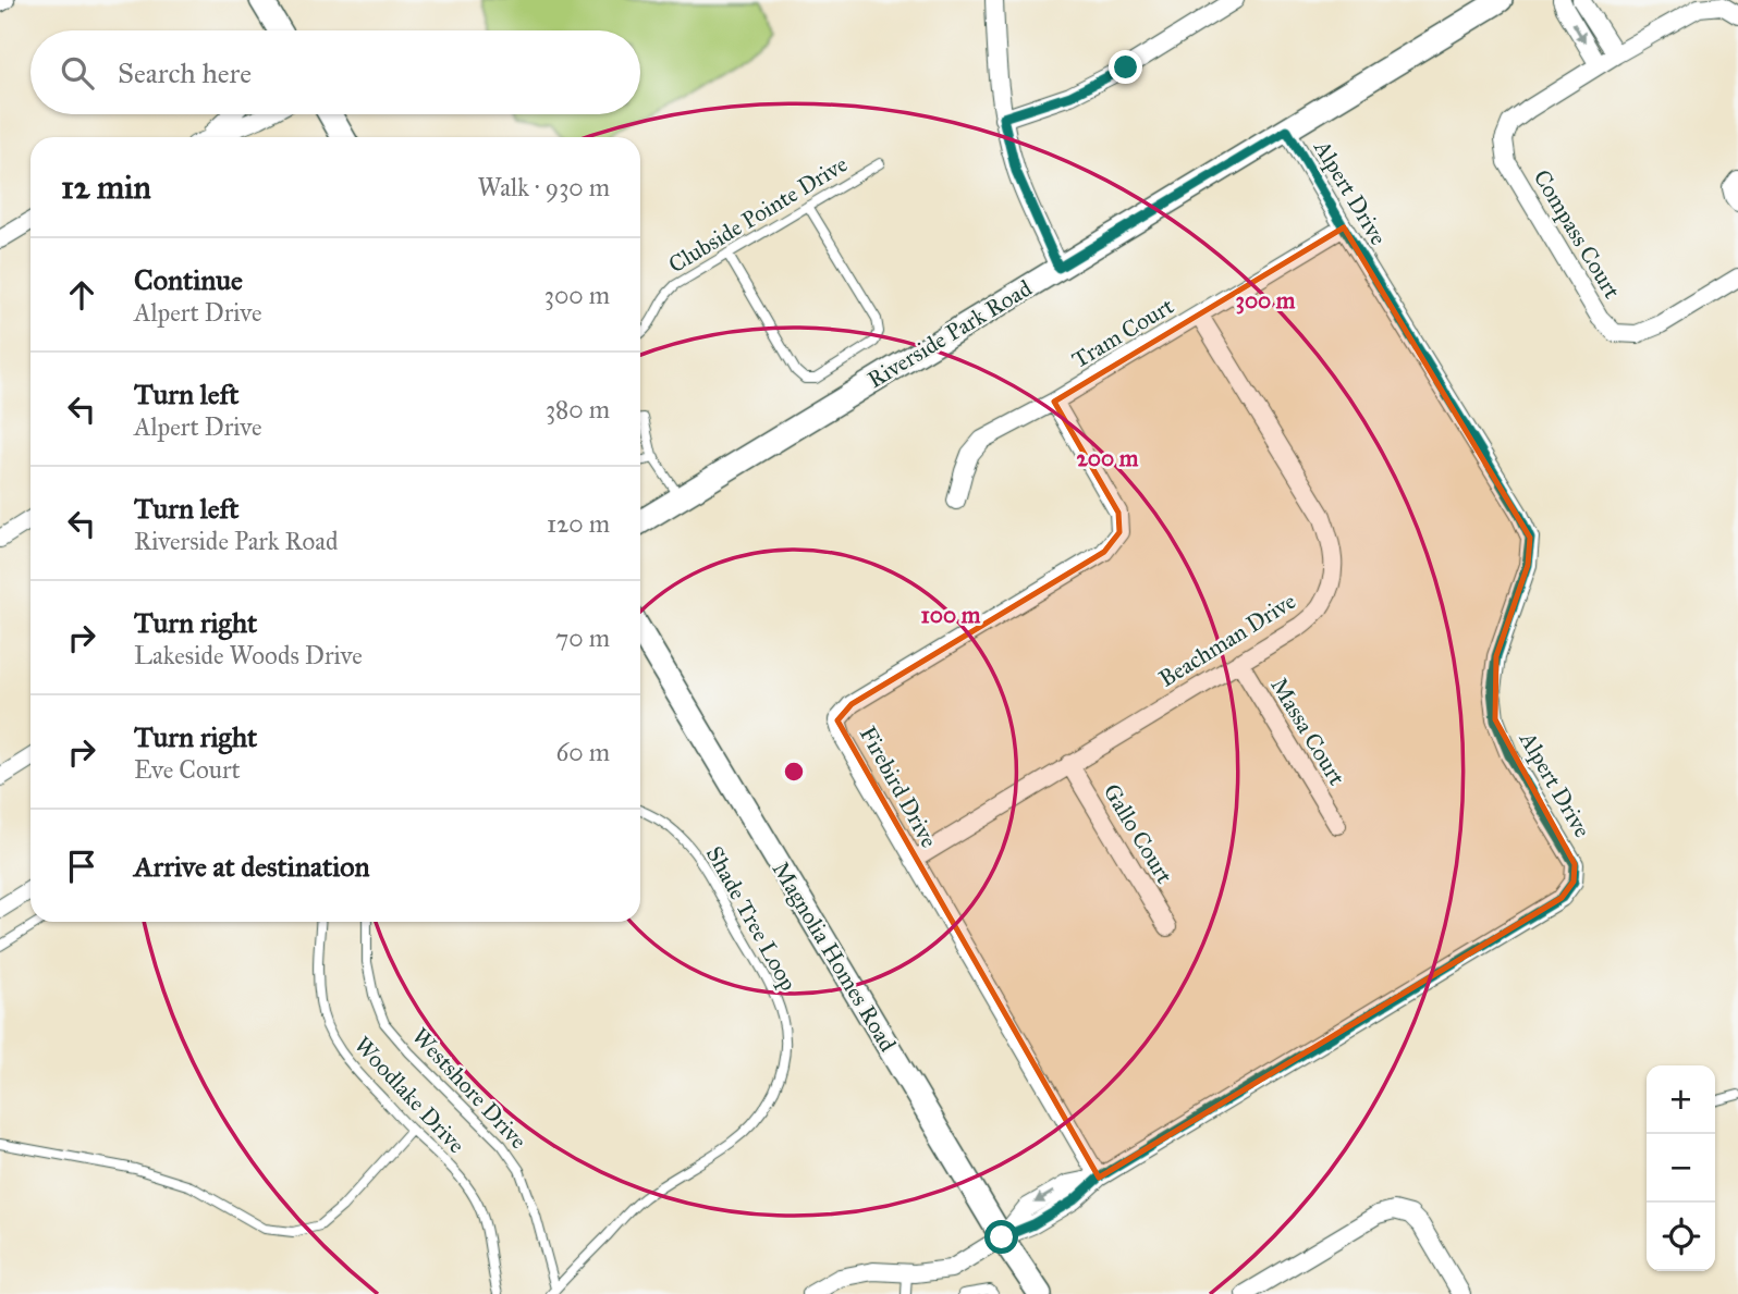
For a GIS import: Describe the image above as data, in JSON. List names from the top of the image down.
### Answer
{
  "streets": {
    "street": [
      "Alpert Drive",
      "Compass Court",
      "Tram Court",
      "Riverside Park Road",
      "Beachman Drive",
      "Massa Court",
      "Firebird Drive",
      "Gallo Court",
      "Magnolia Homes Road"
    ],
    "lane": [
      "Clubside Pointe Drive",
      "Shade Tree Loop",
      "Westshore Drive",
      "Woodlake Drive"
    ]
  },
  "crossings": [
    ["Alpert Drive", "Tram Court"],
    ["Alpert Drive", "Riverside Park Road"],
    ["Alpert Drive", "Firebird Drive"],
    ["Alpert Drive", "Magnolia Homes Road"],
    ["Tram Court", "Beachman Drive"],
    ["Tram Court", "Firebird Drive"],
    ["Beachman Drive", "Massa Court"],
    ["Beachman Drive", "Firebird Drive"],
    ["Beachman Drive", "Gallo Court"],
    ["Shade Tree Loop", "Westshore Drive"]
  ],
  "page": {
    "search": "Search here",
    "heading": ["12 min", "Walk · 930 m"],
    "list": [
      ["Continue", "Alpert Drive", "300 m"],
      ["Turn left", "Alpert Drive", "380 m"],
      ["Turn left", "Riverside Park Road", "120 m"],
      ["Turn right", "Lakeside Woods Drive", "70 m"],
      ["Turn right", "Eve Court", "60 m"],
      "Arrive at destination"
    ],
    "map_buttons": ["+", "−"]
  },
  "rings": ["300 m", "200 m", "100 m"]
}
